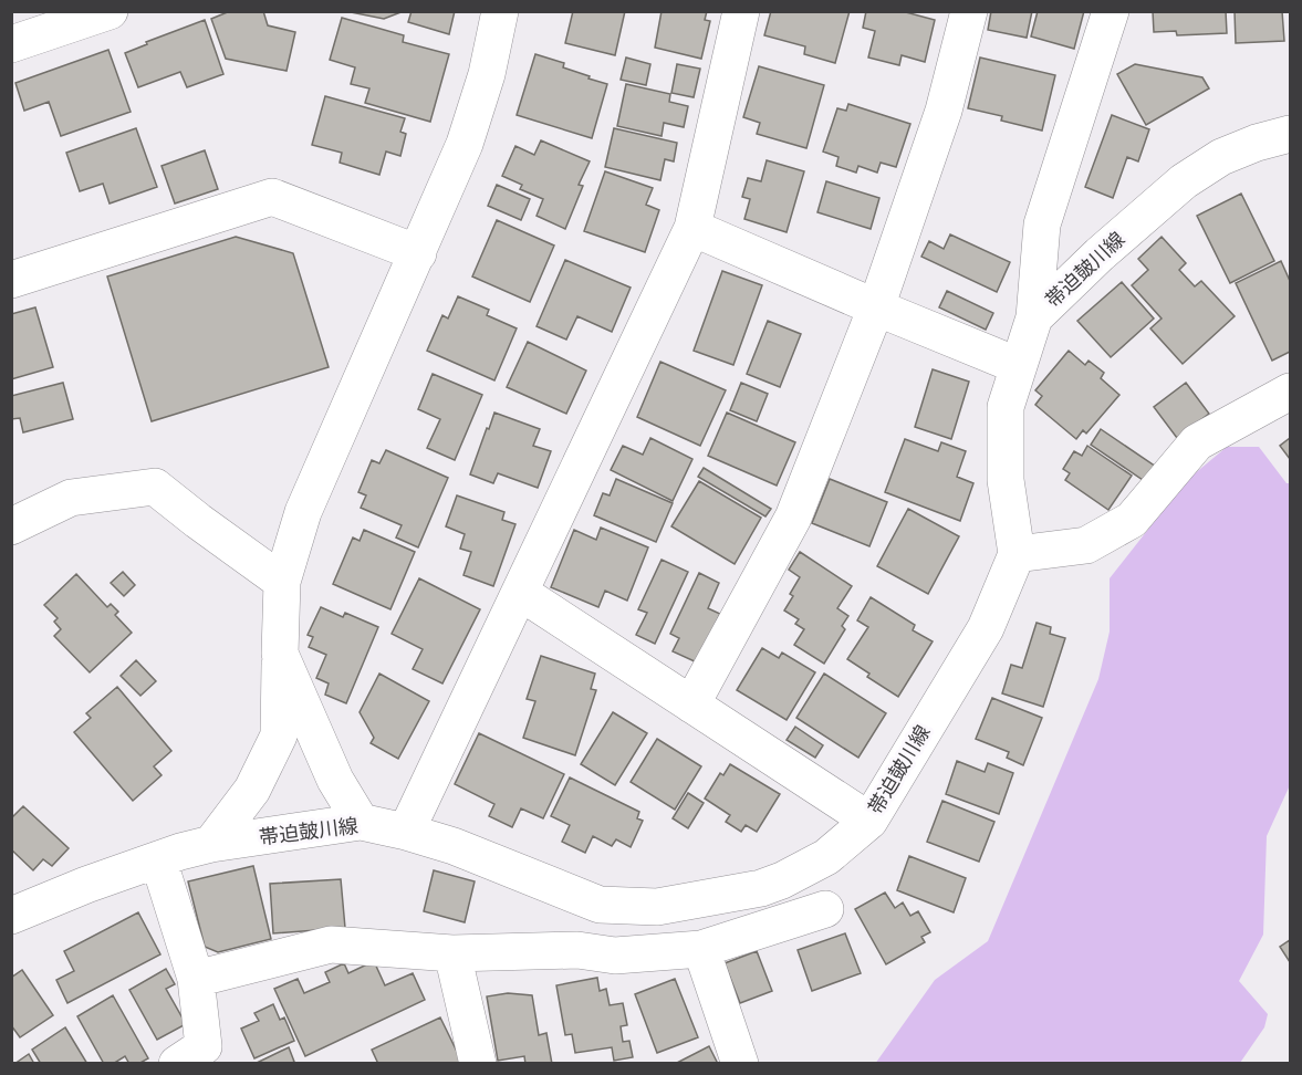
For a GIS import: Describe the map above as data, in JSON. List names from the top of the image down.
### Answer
{
  "streets": {
    "street": ["帯迫皷川線"]
  }
}
